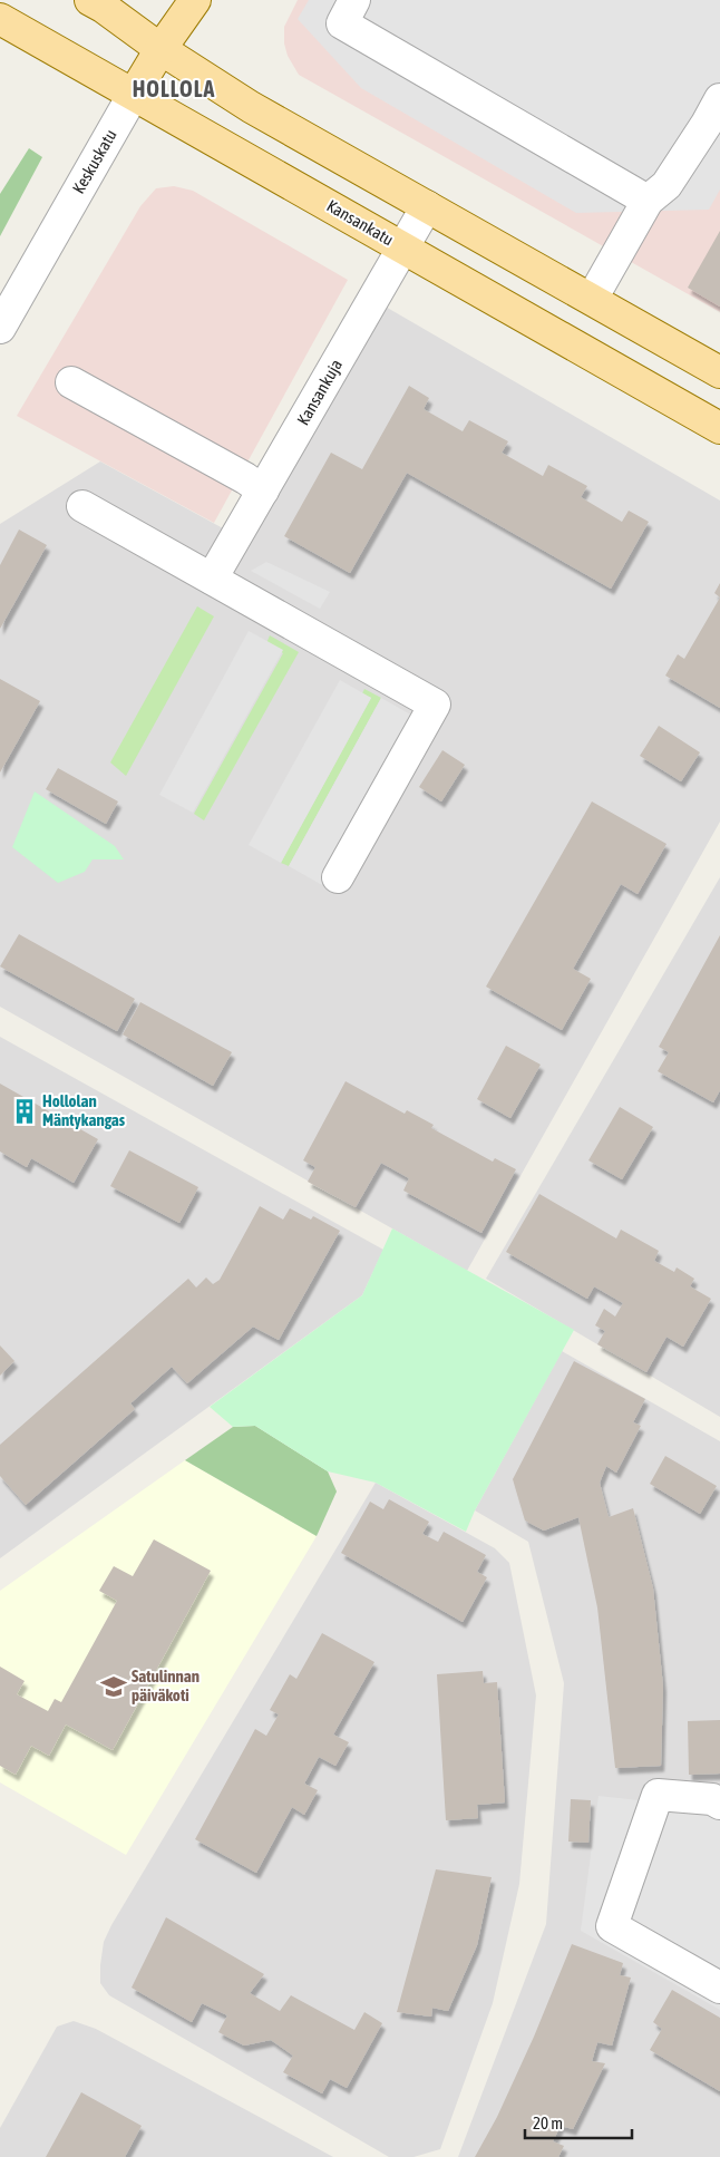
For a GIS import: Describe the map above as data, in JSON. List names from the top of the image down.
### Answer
{
  "streets": {
    "main road": ["Keskuskatu", "Kansankatu"],
    "street": ["Kansankuja"]
  },
  "crossings": [
    ["Keskuskatu", "Kansankatu"],
    ["Kansankatu", "Kansankuja"]
  ],
  "districts": ["HOLLOLA"],
  "places": {
    "building": ["Hollolan Mäntykangas"],
    "school or university": ["Satulinnan päiväkoti"]
  },
  "scale_bar": "20 m"
}
